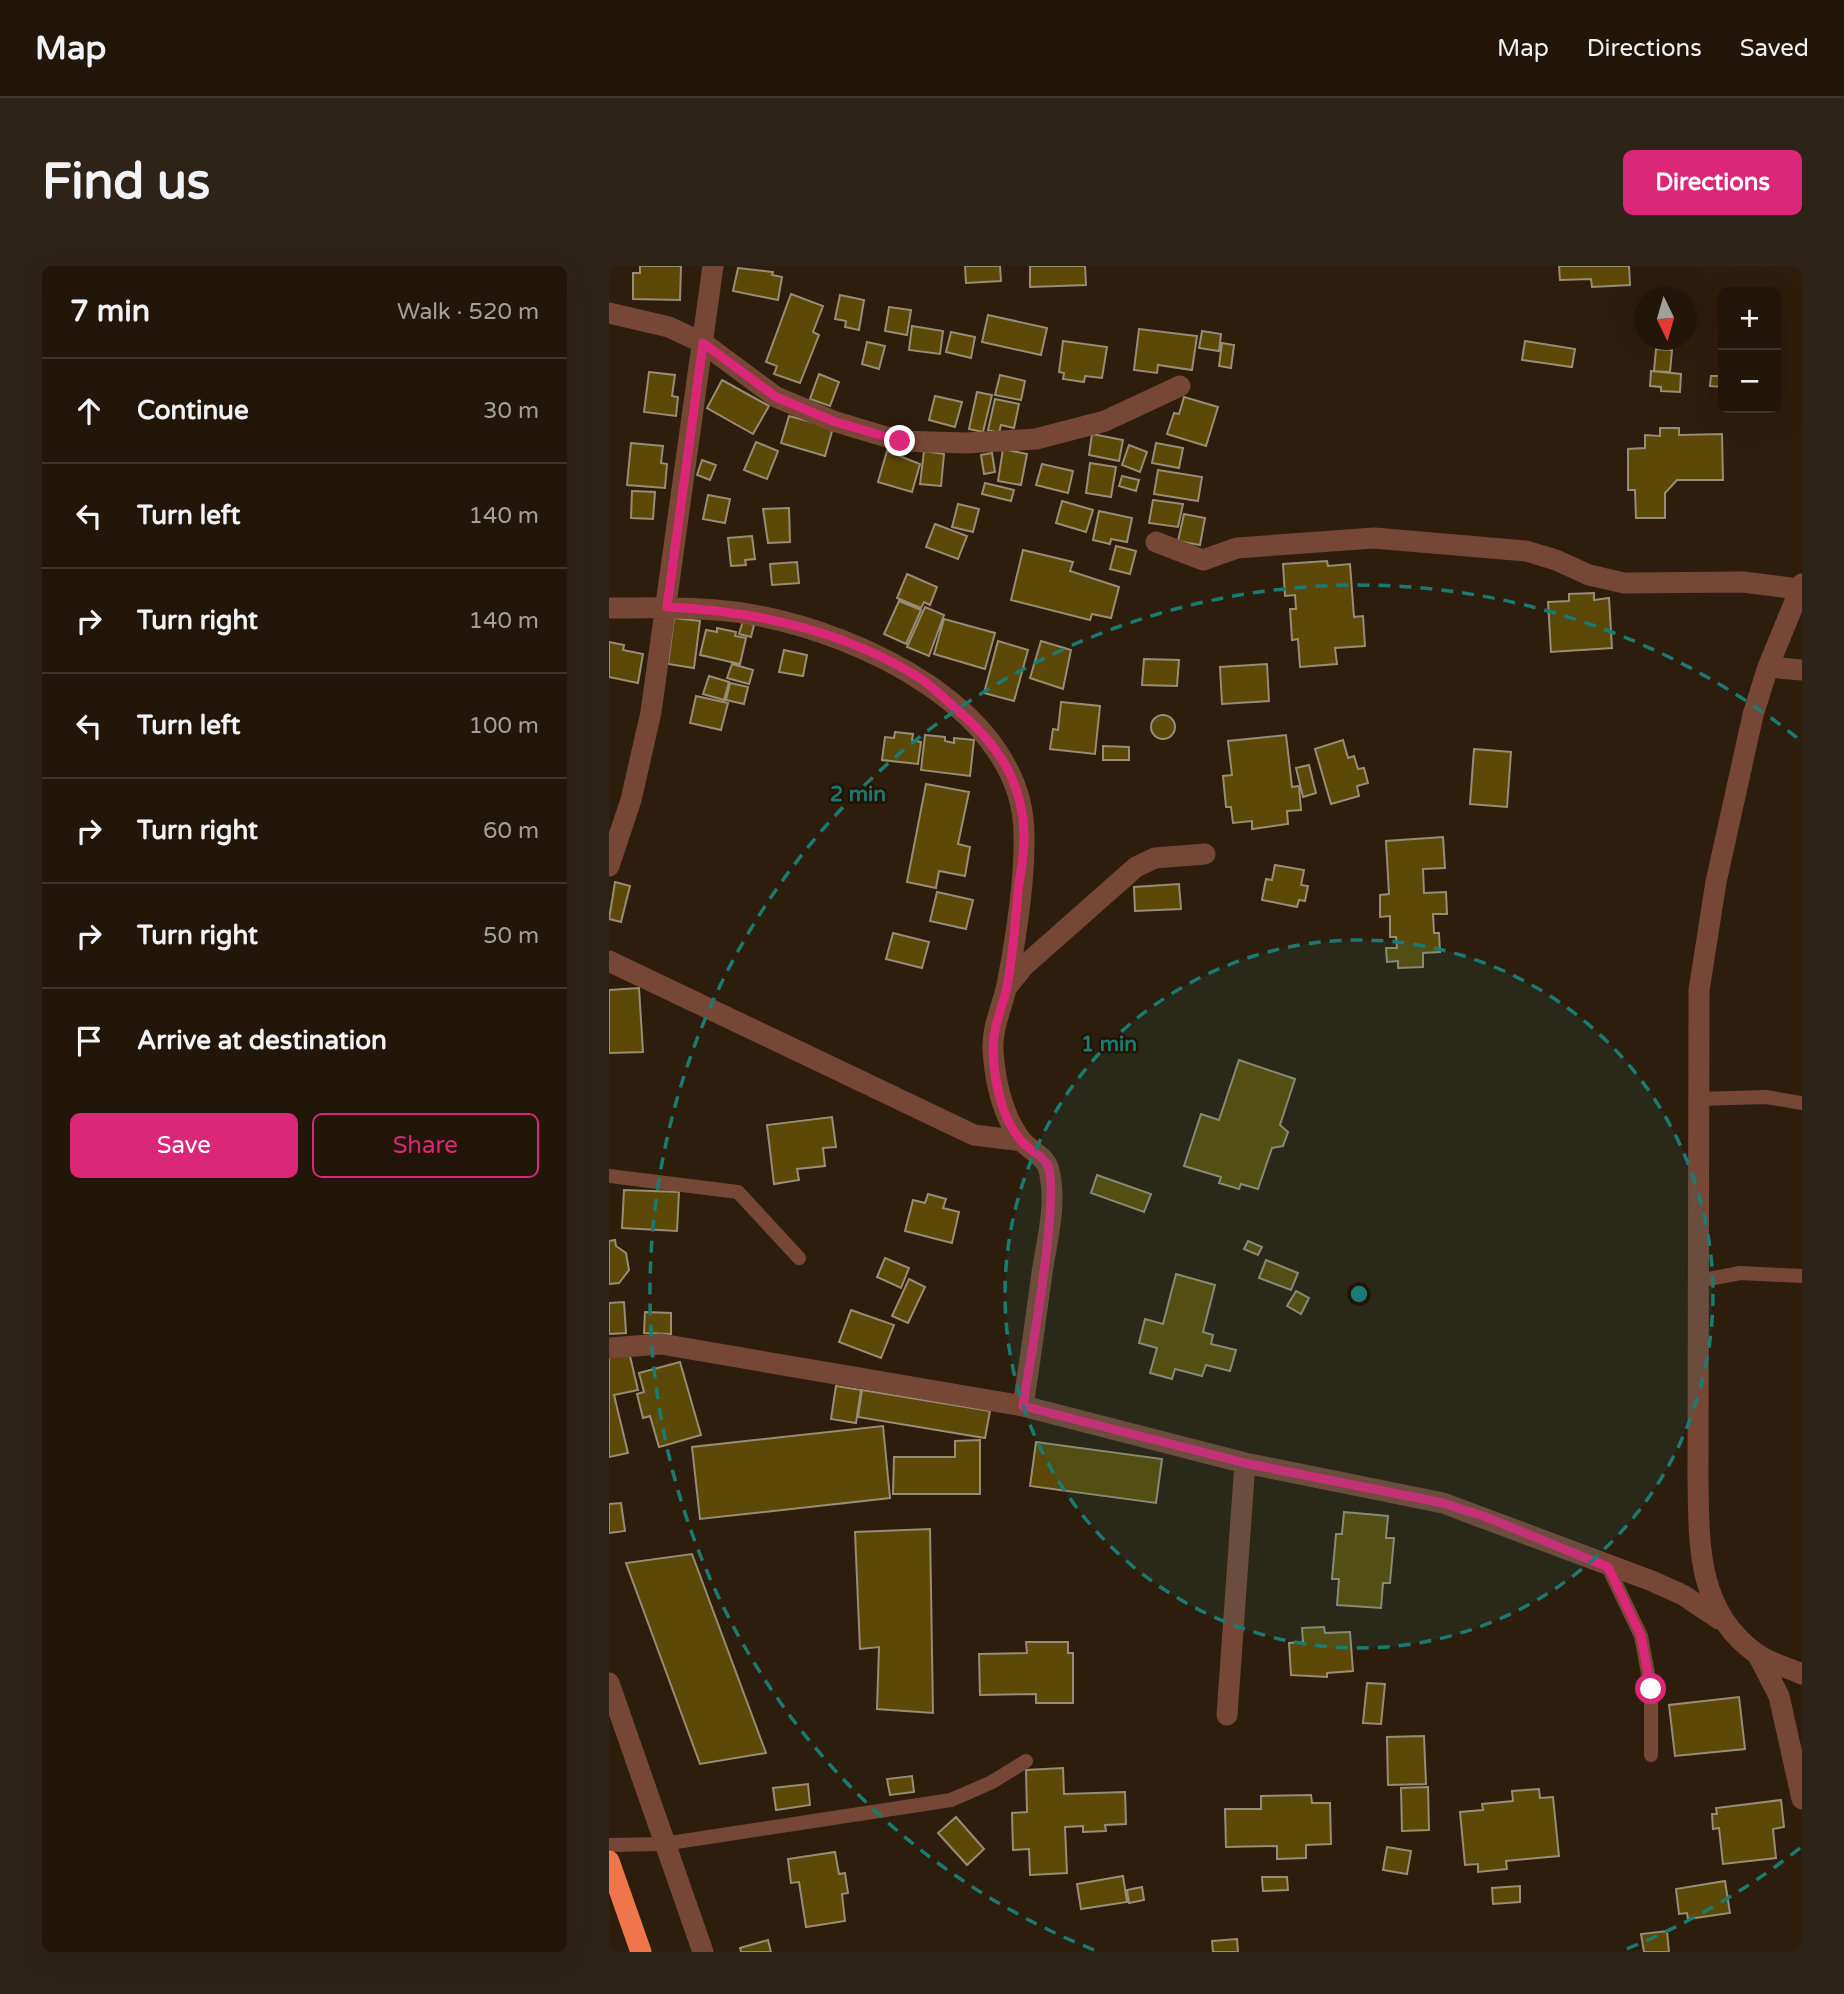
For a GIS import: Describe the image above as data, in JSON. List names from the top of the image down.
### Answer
{
  "north": "bottom",
  "page": {
    "header": "Map",
    "nav": ["Map", "Directions", "Saved"],
    "buttons": [
      "Directions",
      ["Save", "Share"]
    ],
    "title": "Find us",
    "heading": ["7 min", "Walk · 520 m"],
    "map_buttons": ["+", "−"],
    "list": [
      ["Continue", "30 m"],
      ["Turn left", "140 m"],
      ["Turn right", "140 m"],
      ["Turn left", "100 m"],
      ["Turn right", "60 m"],
      ["Turn right", "50 m"],
      "Arrive at destination"
    ]
  },
  "rings": ["2 min", "1 min"]
}
